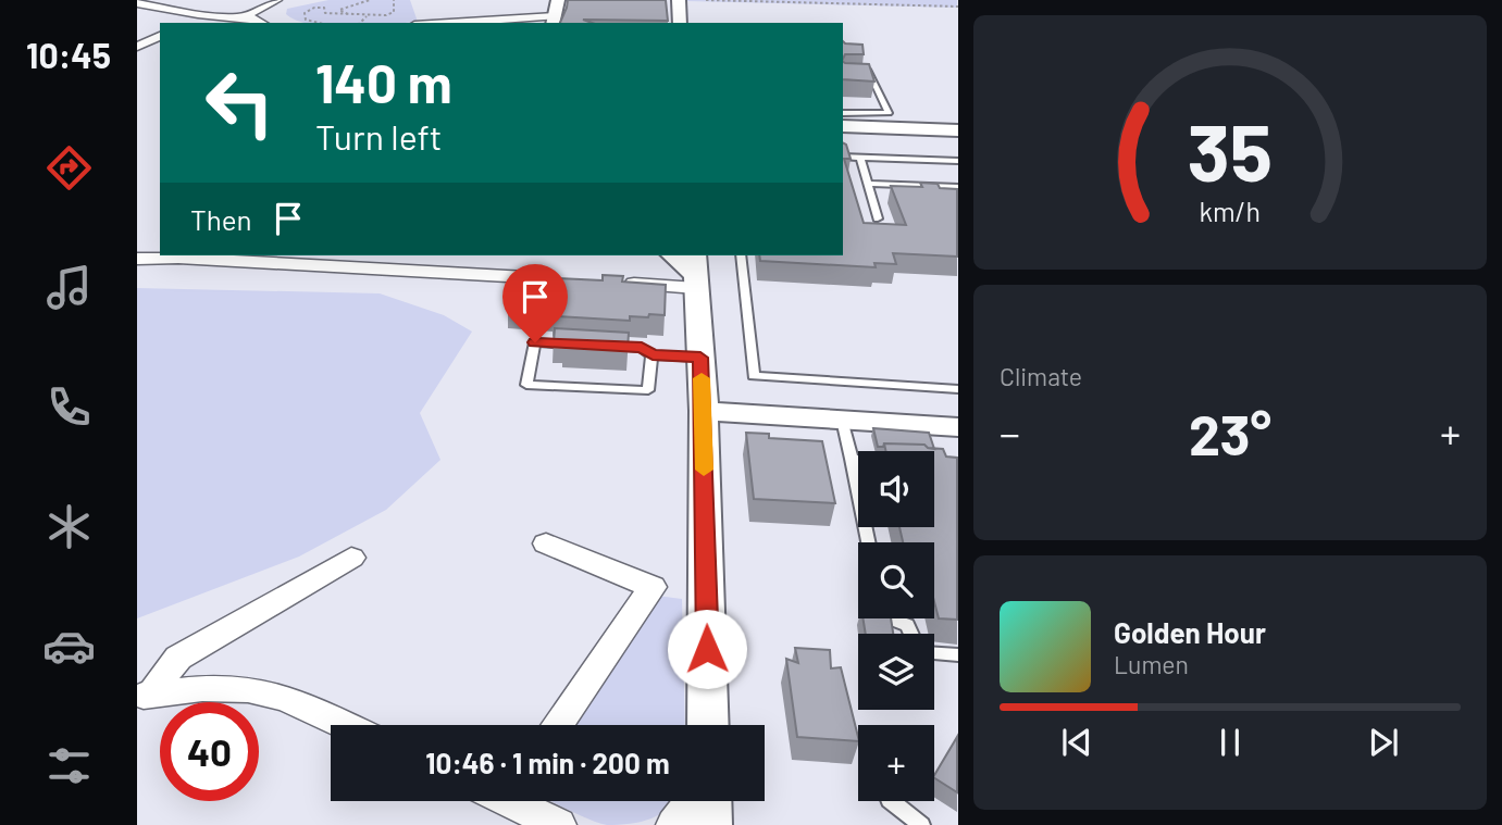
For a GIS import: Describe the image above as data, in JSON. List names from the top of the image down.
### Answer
{
  "page": {
    "tabs": "10:45",
    "turn": ["140 m", "Turn left"],
    "then": "Then",
    "tile": "Climate",
    "heat": ["−", "23°", "+"],
    "map_buttons": "+",
    "song": ["Golden Hour", "Lumen"],
    "limit": "40",
    "trip": "10:46 · 1 min · 200 m",
    "gauge": ["35", "km/h"]
  }
}
